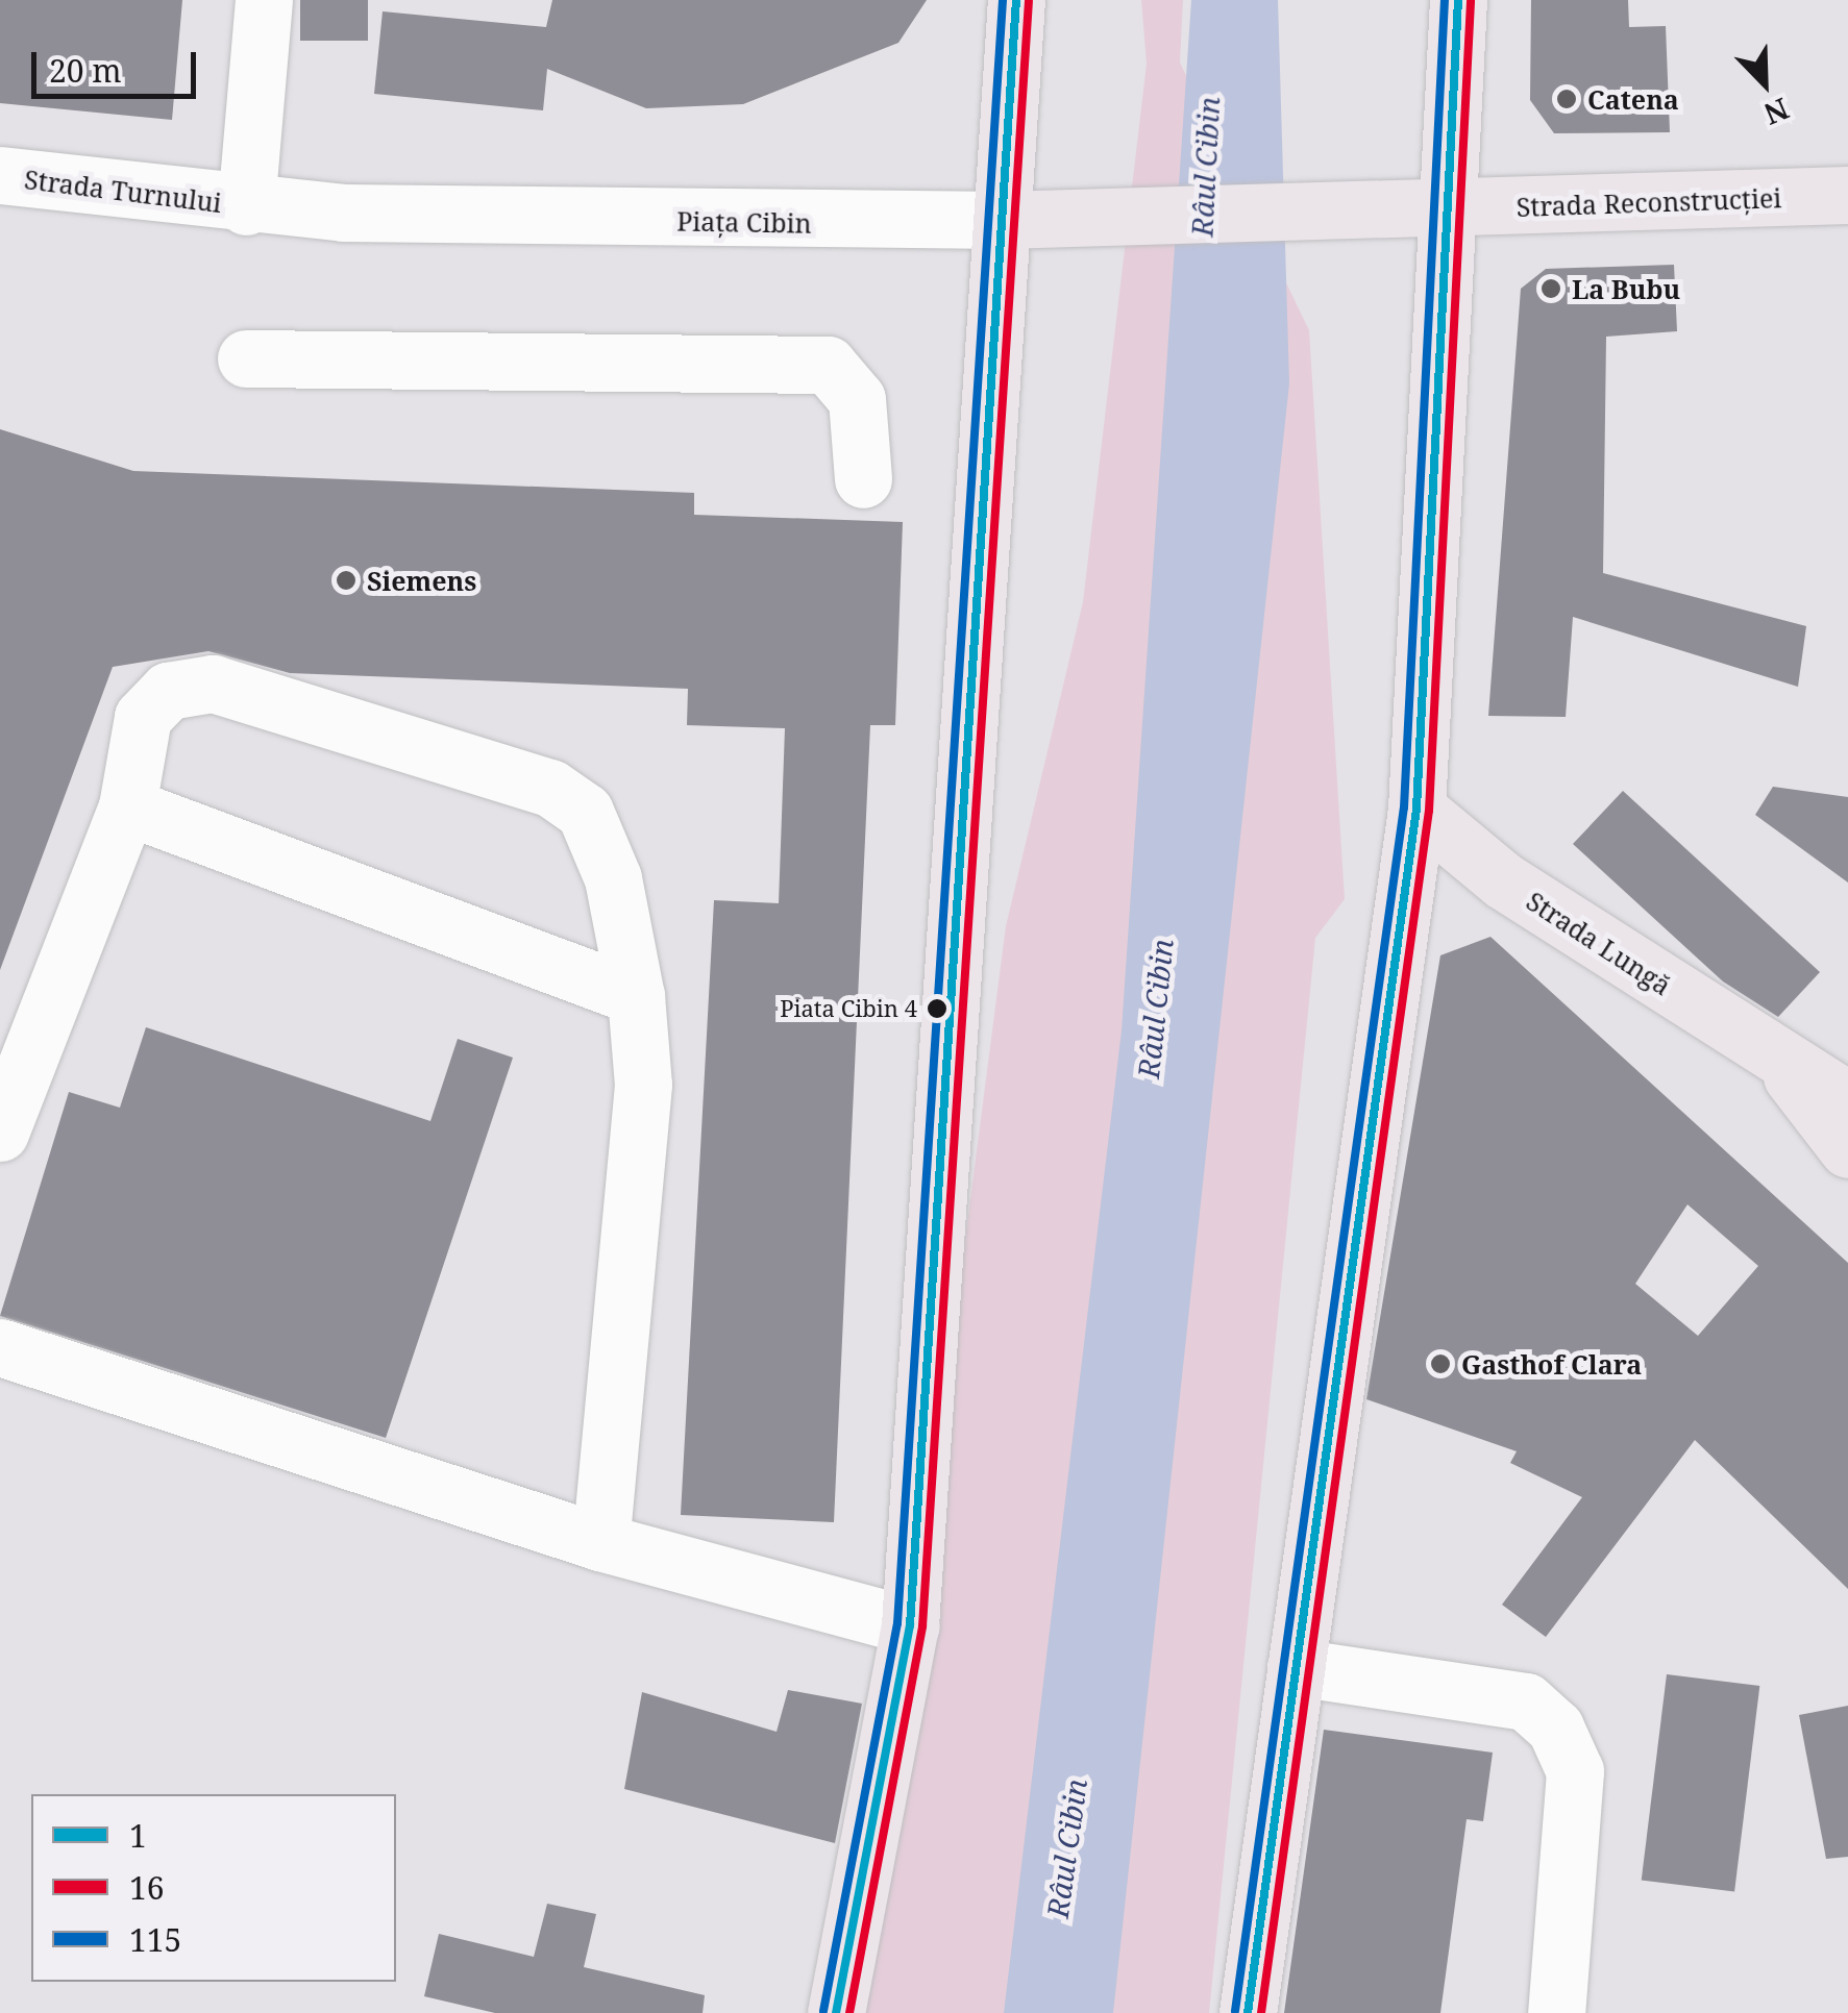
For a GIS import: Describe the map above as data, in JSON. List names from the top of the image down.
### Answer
{
  "streets": {
    "main road": ["Strada Reconstrucției", "Piața Cibin", "Strada Lungă"],
    "street": ["Strada Turnului"]
  },
  "crossings": [
    ["Strada Turnului", "Piața Cibin"],
    ["Strada Reconstrucției", "Piața Cibin"]
  ],
  "water": ["Râul Cibin"],
  "places": [
    "Catena",
    "La Bubu",
    "Siemens",
    "Piata Cibin 4",
    "Gasthof Clara"
  ],
  "lines": ["transit line 1", "transit line 115", "transit line 16"],
  "legend": ["1", "16", "115"],
  "scale_bar": "20 m",
  "north": "bottom right"
}
